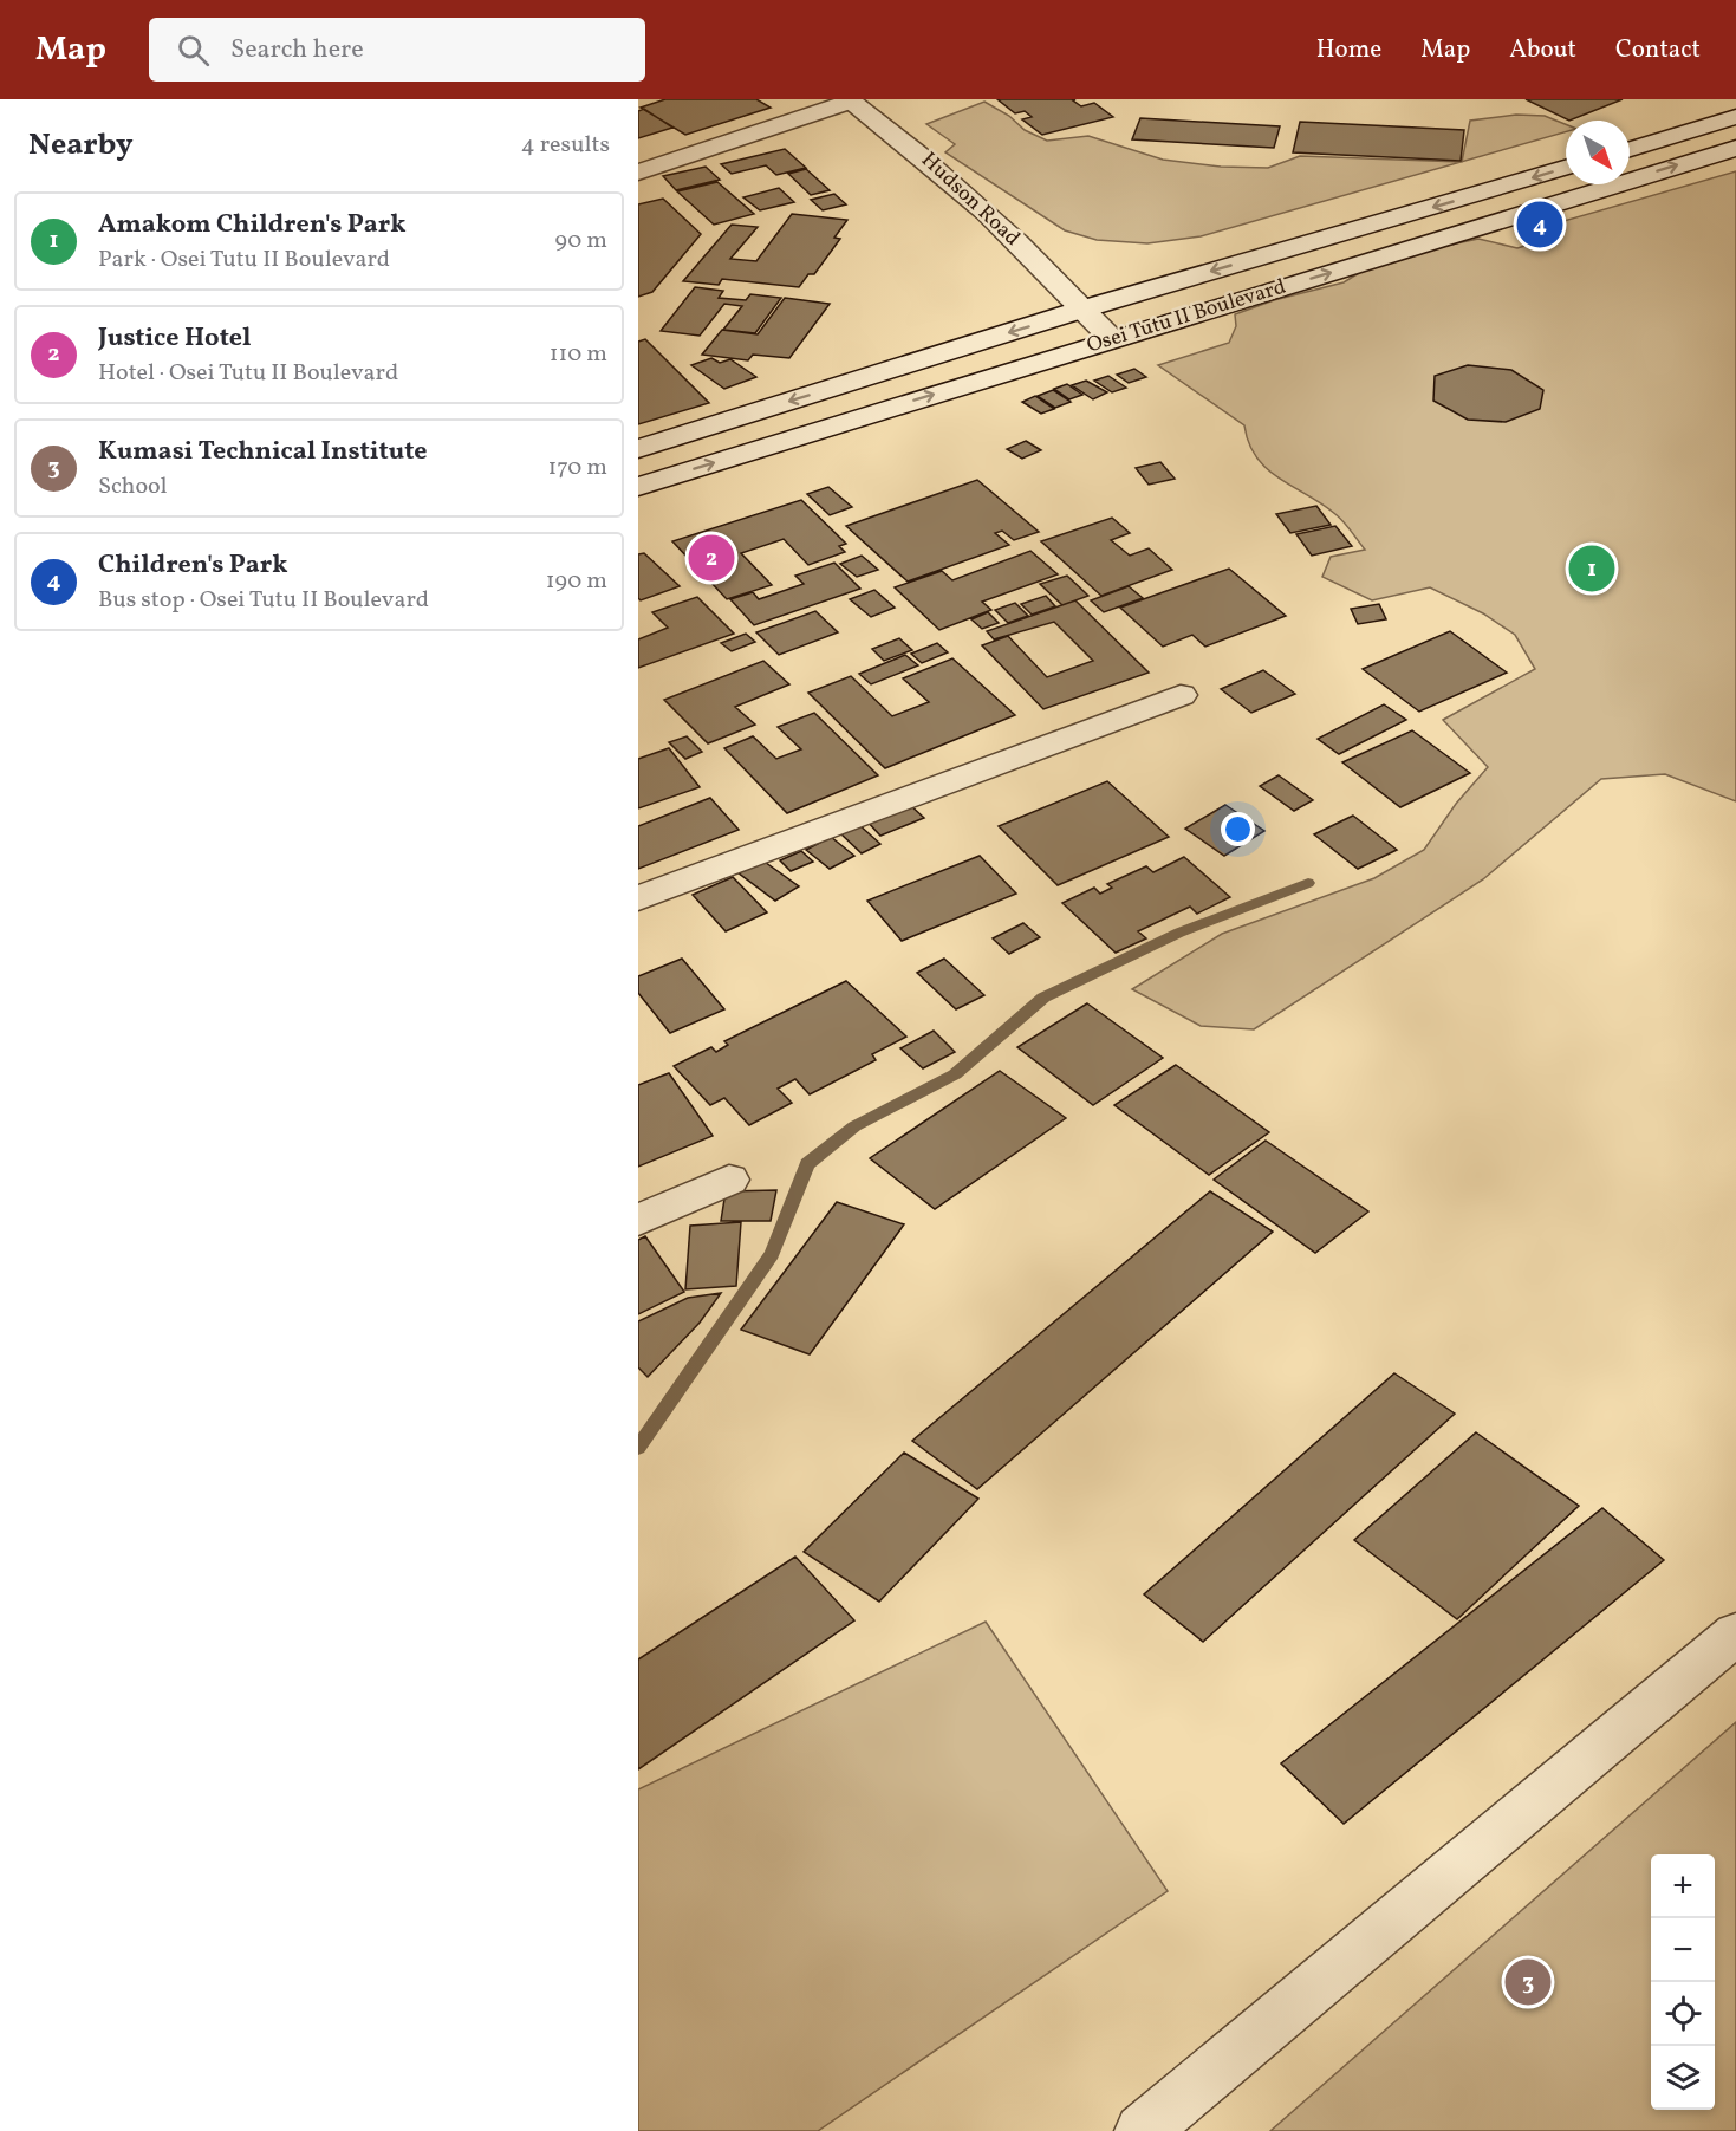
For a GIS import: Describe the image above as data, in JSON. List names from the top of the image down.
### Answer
{
  "streets": {
    "main road": ["Hudson Road", "Osei Tutu II Boulevard"]
  },
  "crossings": [
    ["Hudson Road", "Osei Tutu II Boulevard"]
  ],
  "north": "bottom right",
  "page": {
    "header": "Map",
    "search": "Search here",
    "nav": [
      "Home",
      "Map",
      "About",
      "Contact"
    ],
    "heading": ["Nearby", "4 results"],
    "list": [
      {
        "mark": "1",
        "name": "Amakom Children's Park",
        "note": "Park · Osei Tutu II Boulevard",
        "value": "90 m"
      },
      {
        "mark": "2",
        "name": "Justice Hotel",
        "note": "Hotel · Osei Tutu II Boulevard",
        "value": "110 m"
      },
      {
        "mark": "3",
        "name": "Kumasi Technical Institute",
        "note": "School",
        "value": "170 m"
      },
      {
        "mark": "4",
        "name": "Children's Park",
        "note": "Bus stop · Osei Tutu II Boulevard",
        "value": "190 m"
      }
    ],
    "pins": [
      "4",
      "2",
      "1",
      "3"
    ],
    "map_buttons": ["+", "−"]
  }
}
